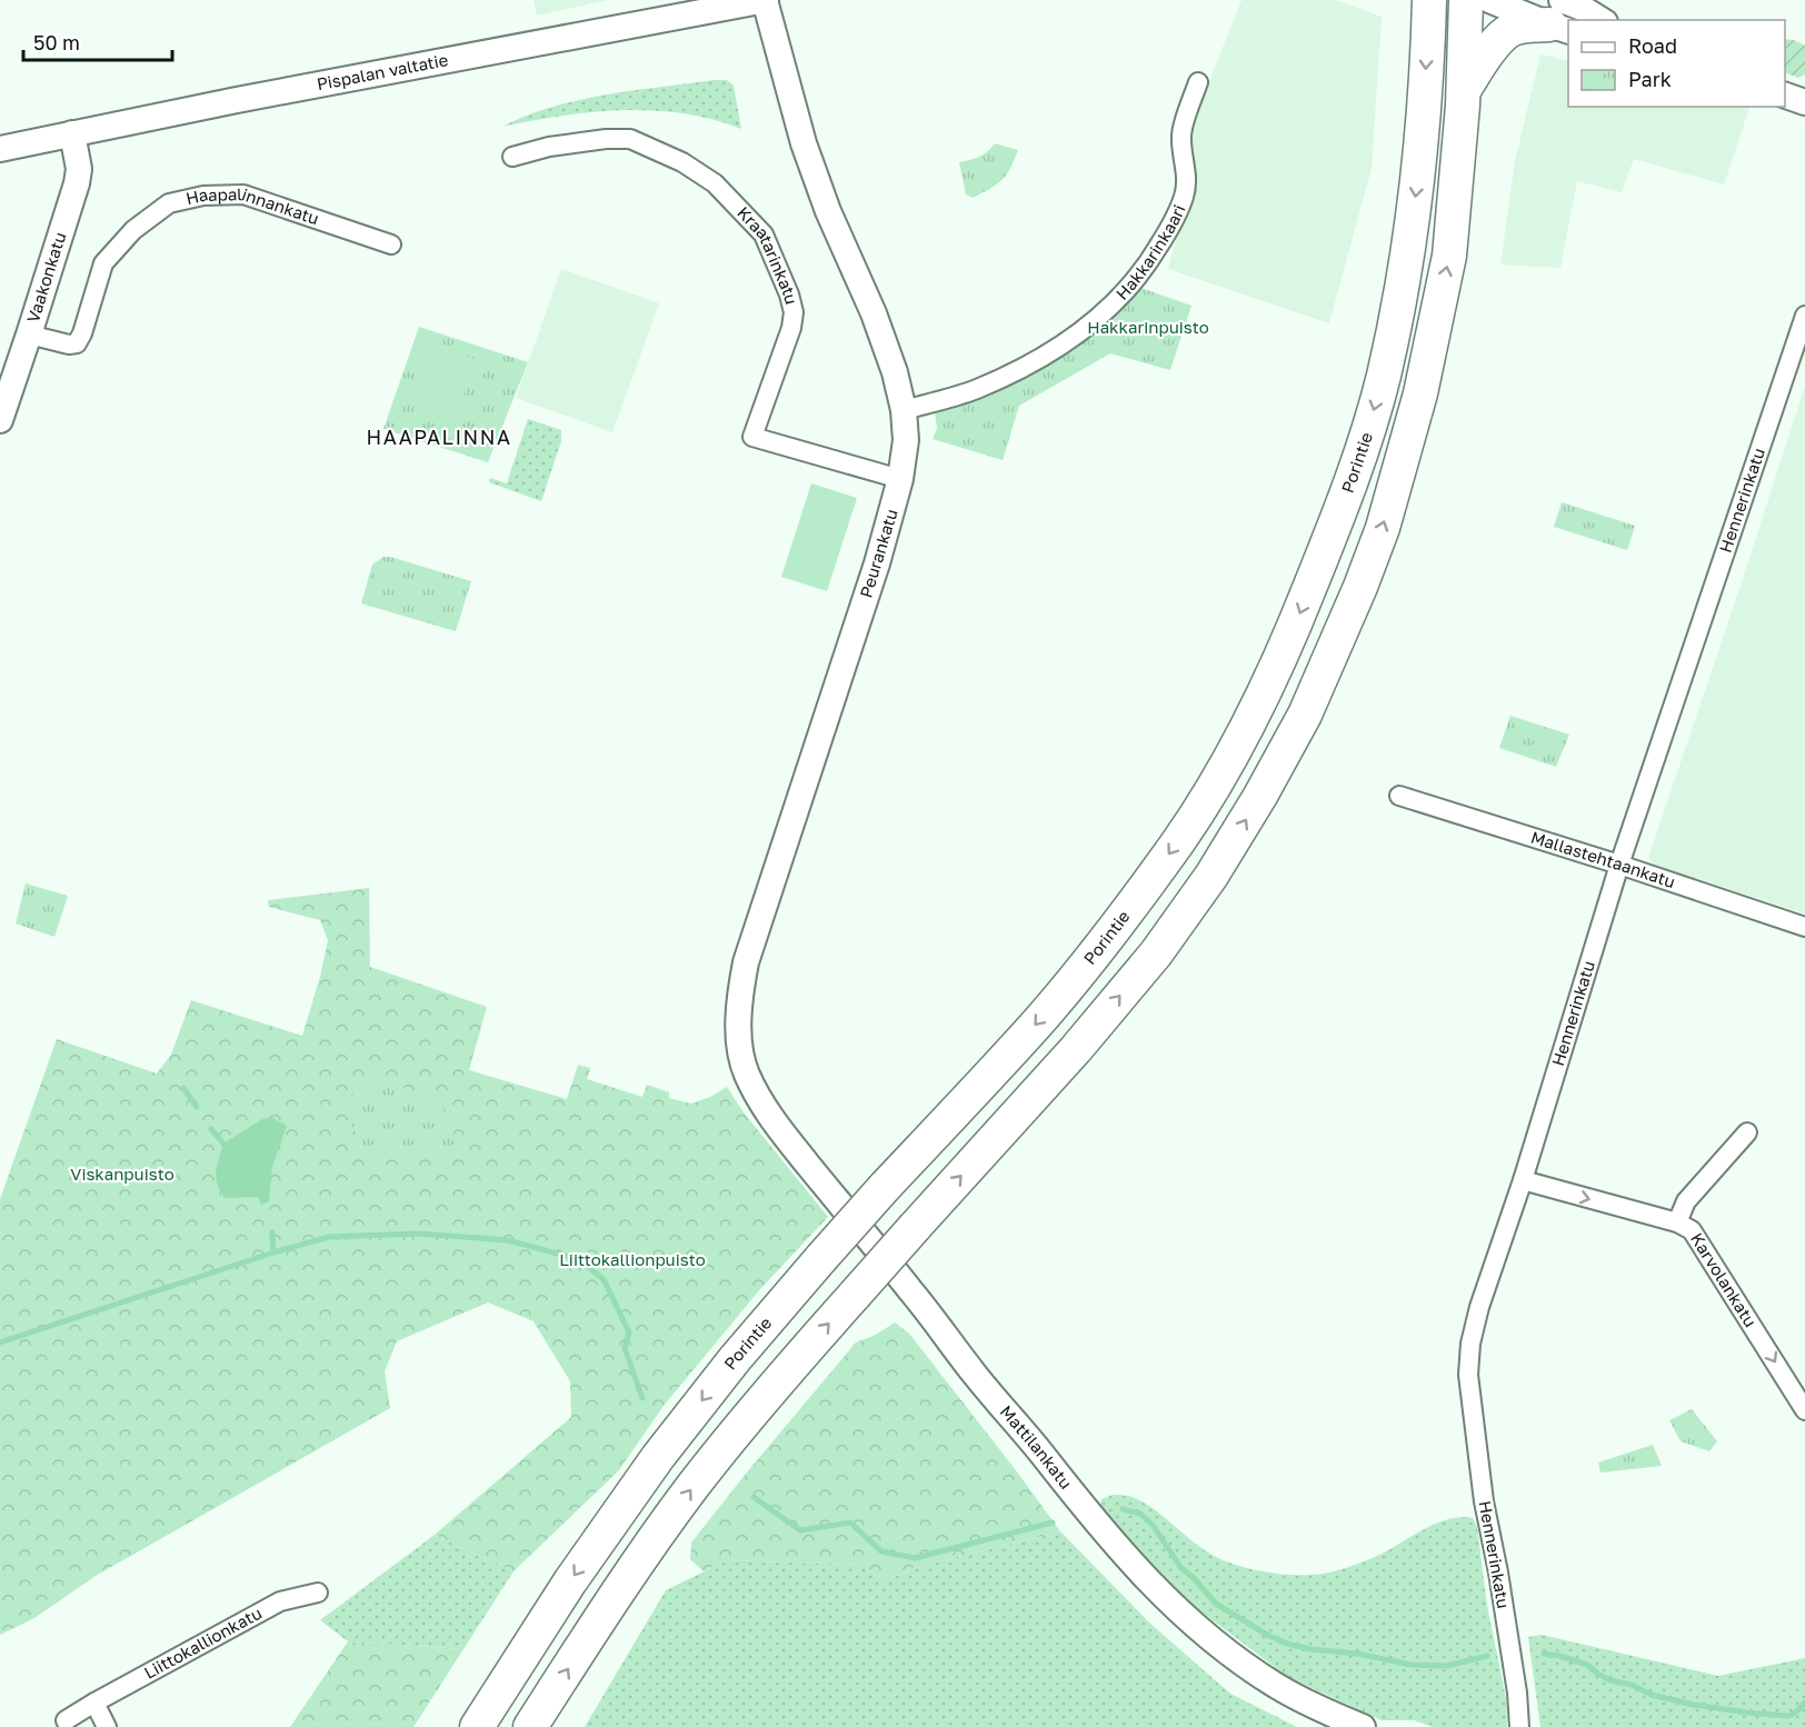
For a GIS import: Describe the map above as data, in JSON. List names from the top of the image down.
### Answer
{
  "streets": {
    "highway": ["Porintie"],
    "street": [
      "Pispalan valtatie",
      "Haapalinnankatu",
      "Hakkarinkaari",
      "Kraatarinkatu",
      "Vaakonkatu",
      "Hennerinkatu",
      "Peurankatu",
      "Mallastehtaankatu",
      "Karvolankatu",
      "Mattilankatu",
      "Liittokallionkatu"
    ]
  },
  "crossings": [
    ["Pispalan valtatie", "Vaakonkatu"],
    ["Pispalan valtatie", "Peurankatu"],
    ["Haapalinnankatu", "Vaakonkatu"],
    ["Hakkarinkaari", "Peurankatu"],
    ["Kraatarinkatu", "Peurankatu"],
    ["Hennerinkatu", "Mallastehtaankatu"],
    ["Hennerinkatu", "Karvolankatu"],
    ["Peurankatu", "Mattilankatu"]
  ],
  "one_way": ["Karvolankatu"],
  "districts": ["HAAPALINNA"],
  "parks": ["Hakkarinpuisto", "Viskanpuisto", "Liittokallionpuisto"],
  "legend": ["Road", "Park"],
  "scale_bar": "50 m"
}
